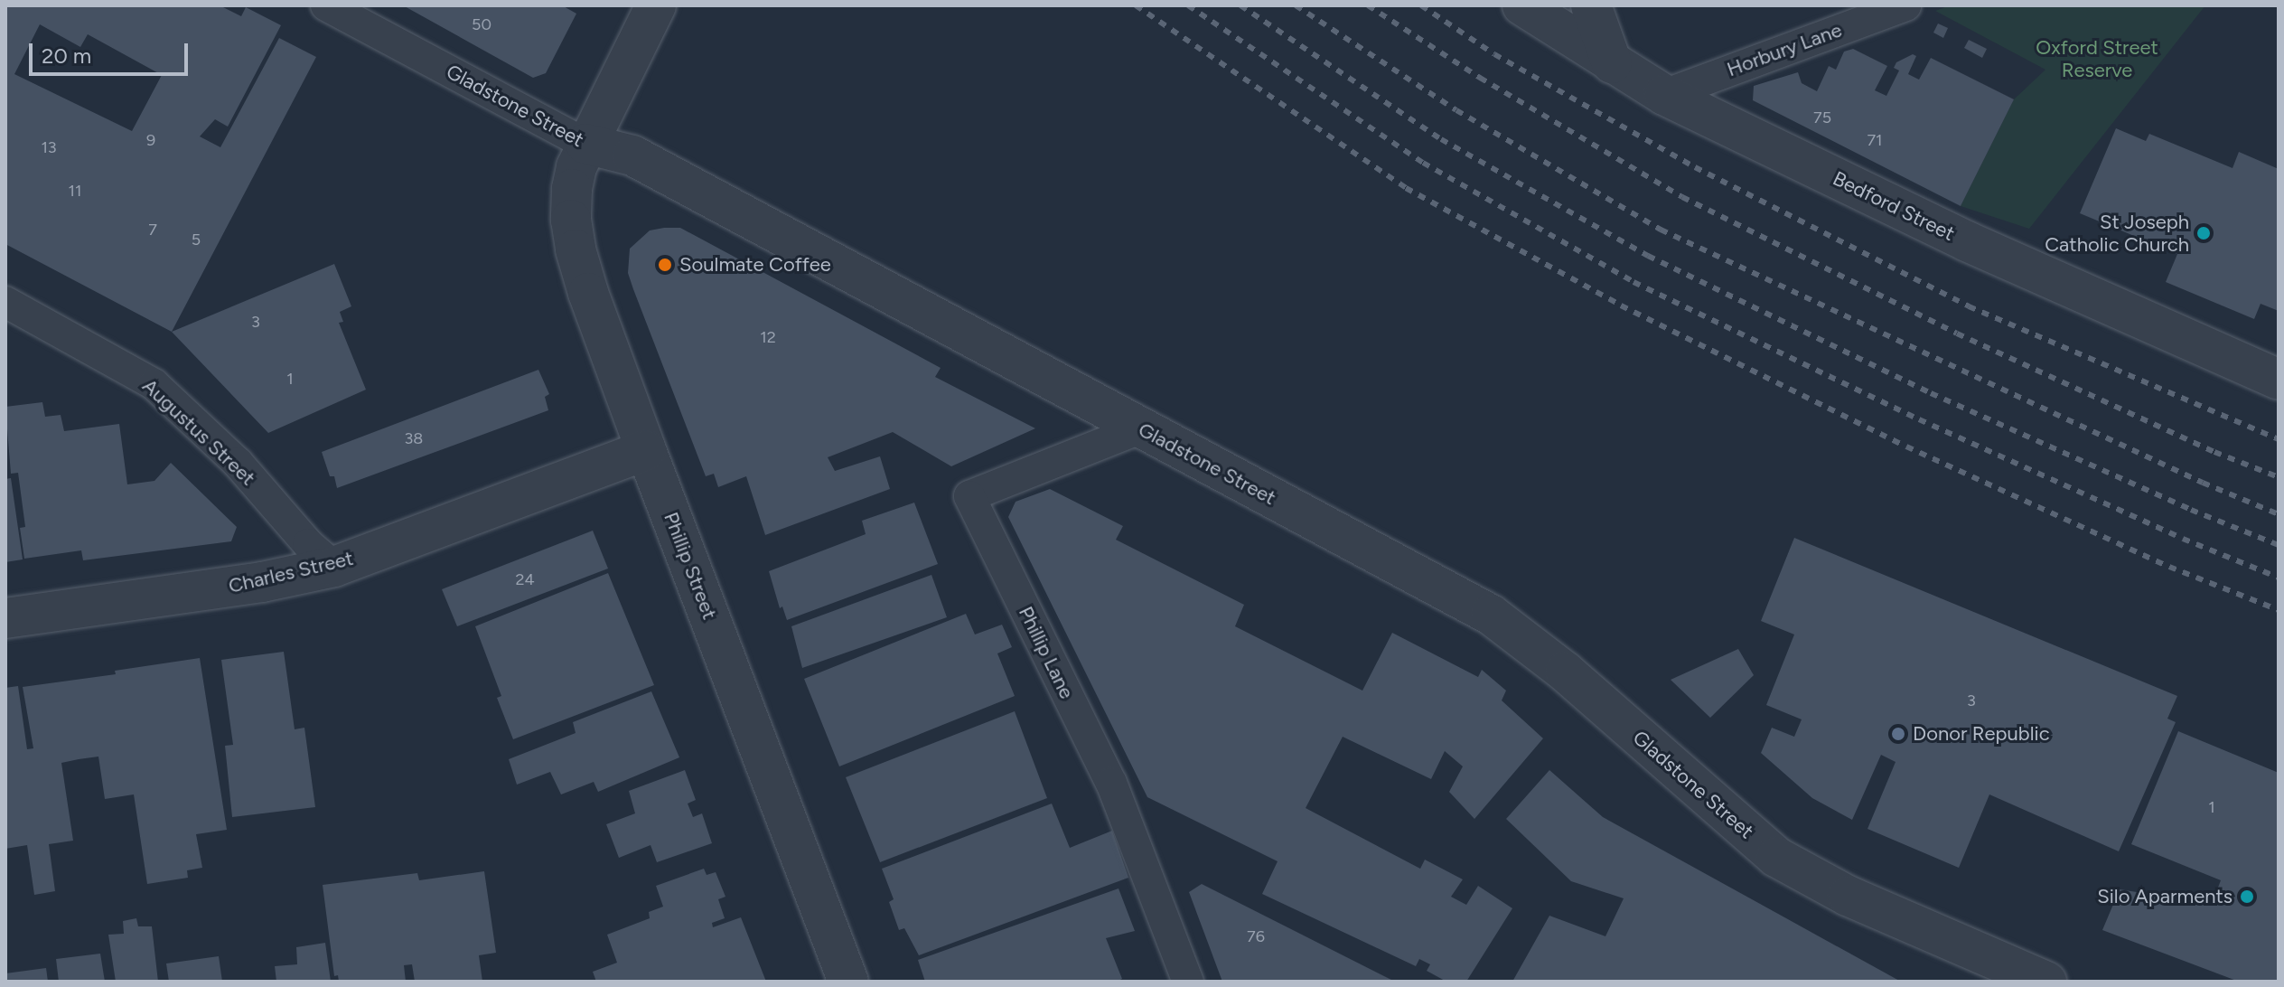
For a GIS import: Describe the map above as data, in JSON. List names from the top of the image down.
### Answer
{
  "streets": {
    "street": [
      "Gladstone Street",
      "Bedford Street",
      "Phillip Street",
      "Charles Street"
    ],
    "lane": ["Horbury Lane", "Augustus Street", "Phillip Lane"]
  },
  "crossings": [
    ["Horbury Lane", "Bedford Street"],
    ["Gladstone Street", "Phillip Street"],
    ["Gladstone Street", "Phillip Lane"],
    ["Augustus Street", "Charles Street"],
    ["Phillip Street", "Charles Street"]
  ],
  "parks": ["Oxford Street Reserve"],
  "places": [
    "St Joseph Catholic Church",
    "Soulmate Coffee",
    "Donor Republic",
    "Silo Aparments"
  ],
  "house_numbers": [
    "50",
    "75",
    "9",
    "71",
    "13",
    "11",
    "7",
    "5",
    "3",
    "12",
    "1",
    "38",
    "24",
    "3",
    "1",
    "76"
  ],
  "scale_bar": "20 m"
}
